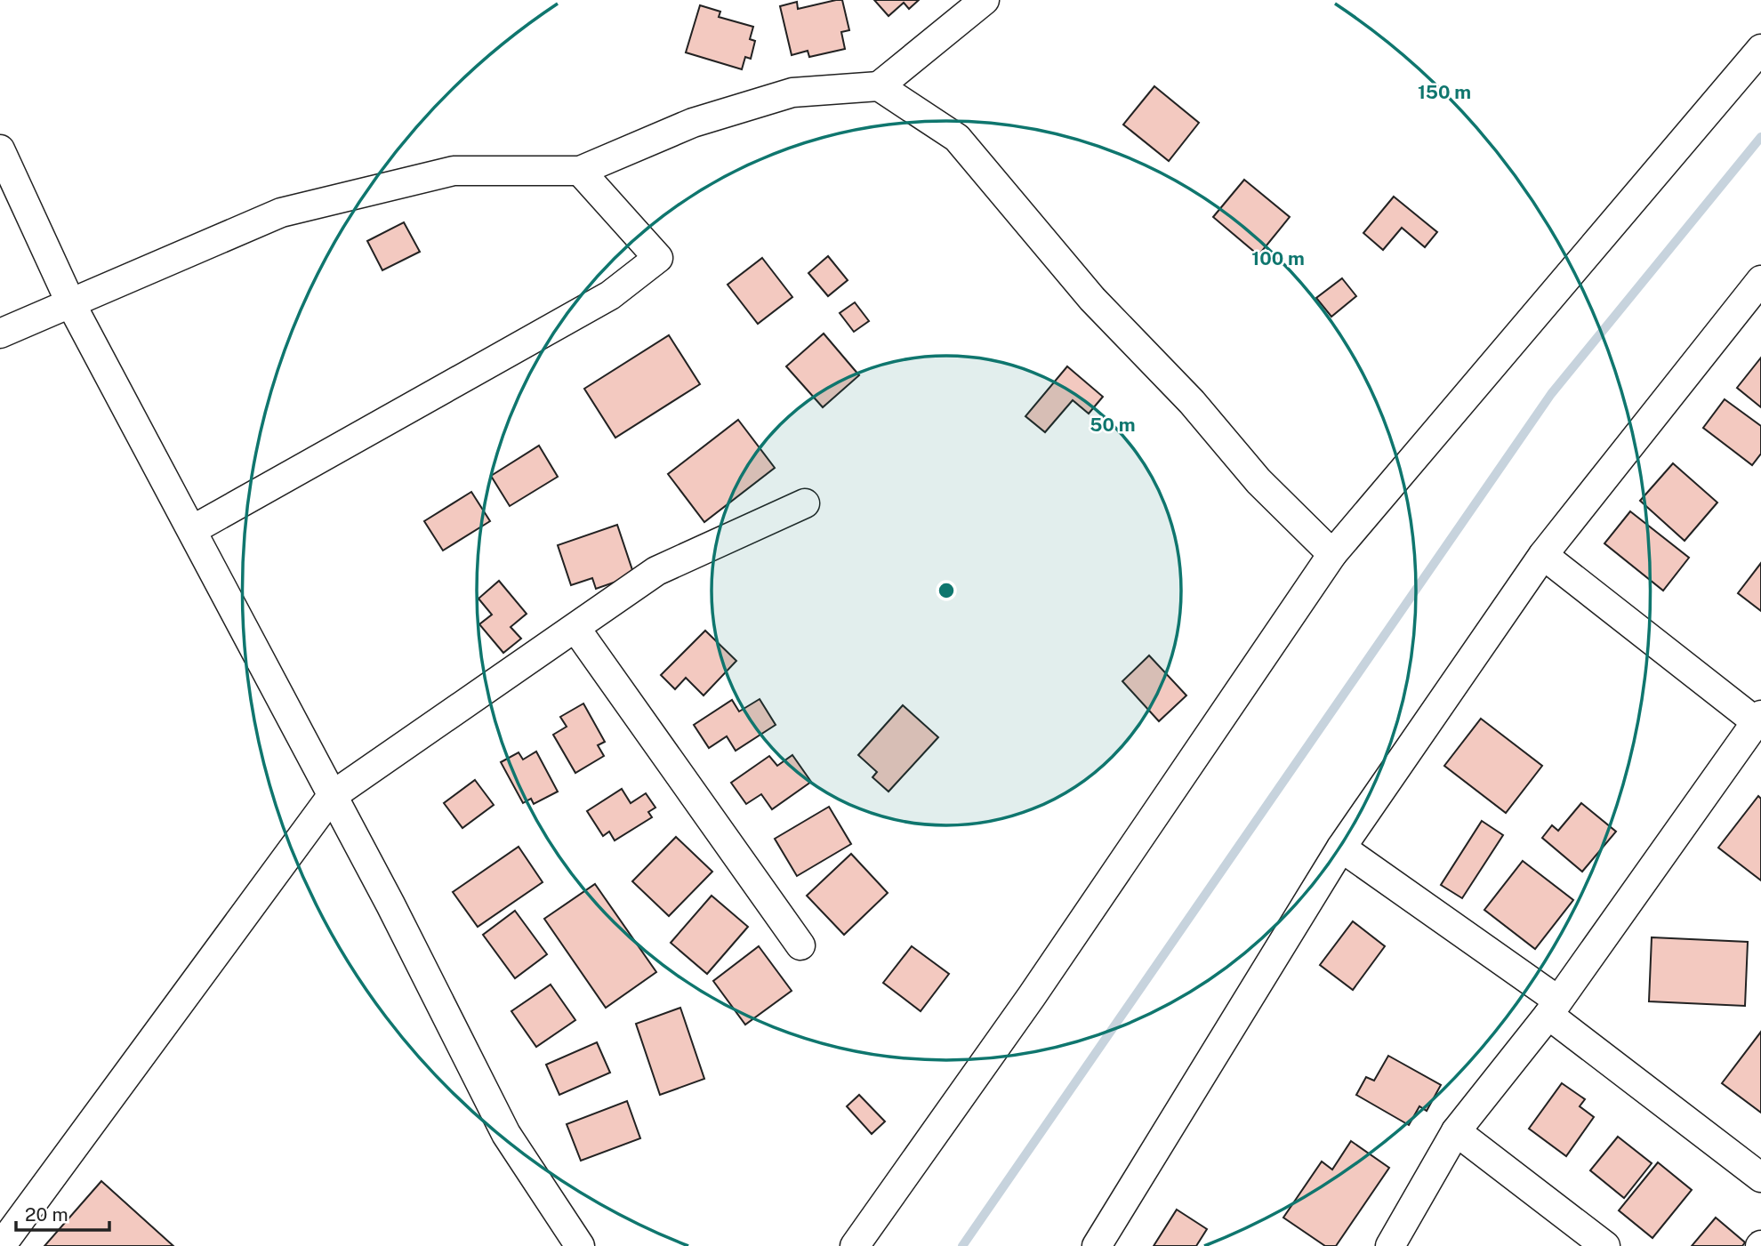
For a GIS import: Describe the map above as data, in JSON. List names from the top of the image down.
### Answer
{
  "scale_bar": "20 m",
  "rings": ["150 m", "100 m", "50 m"]
}
